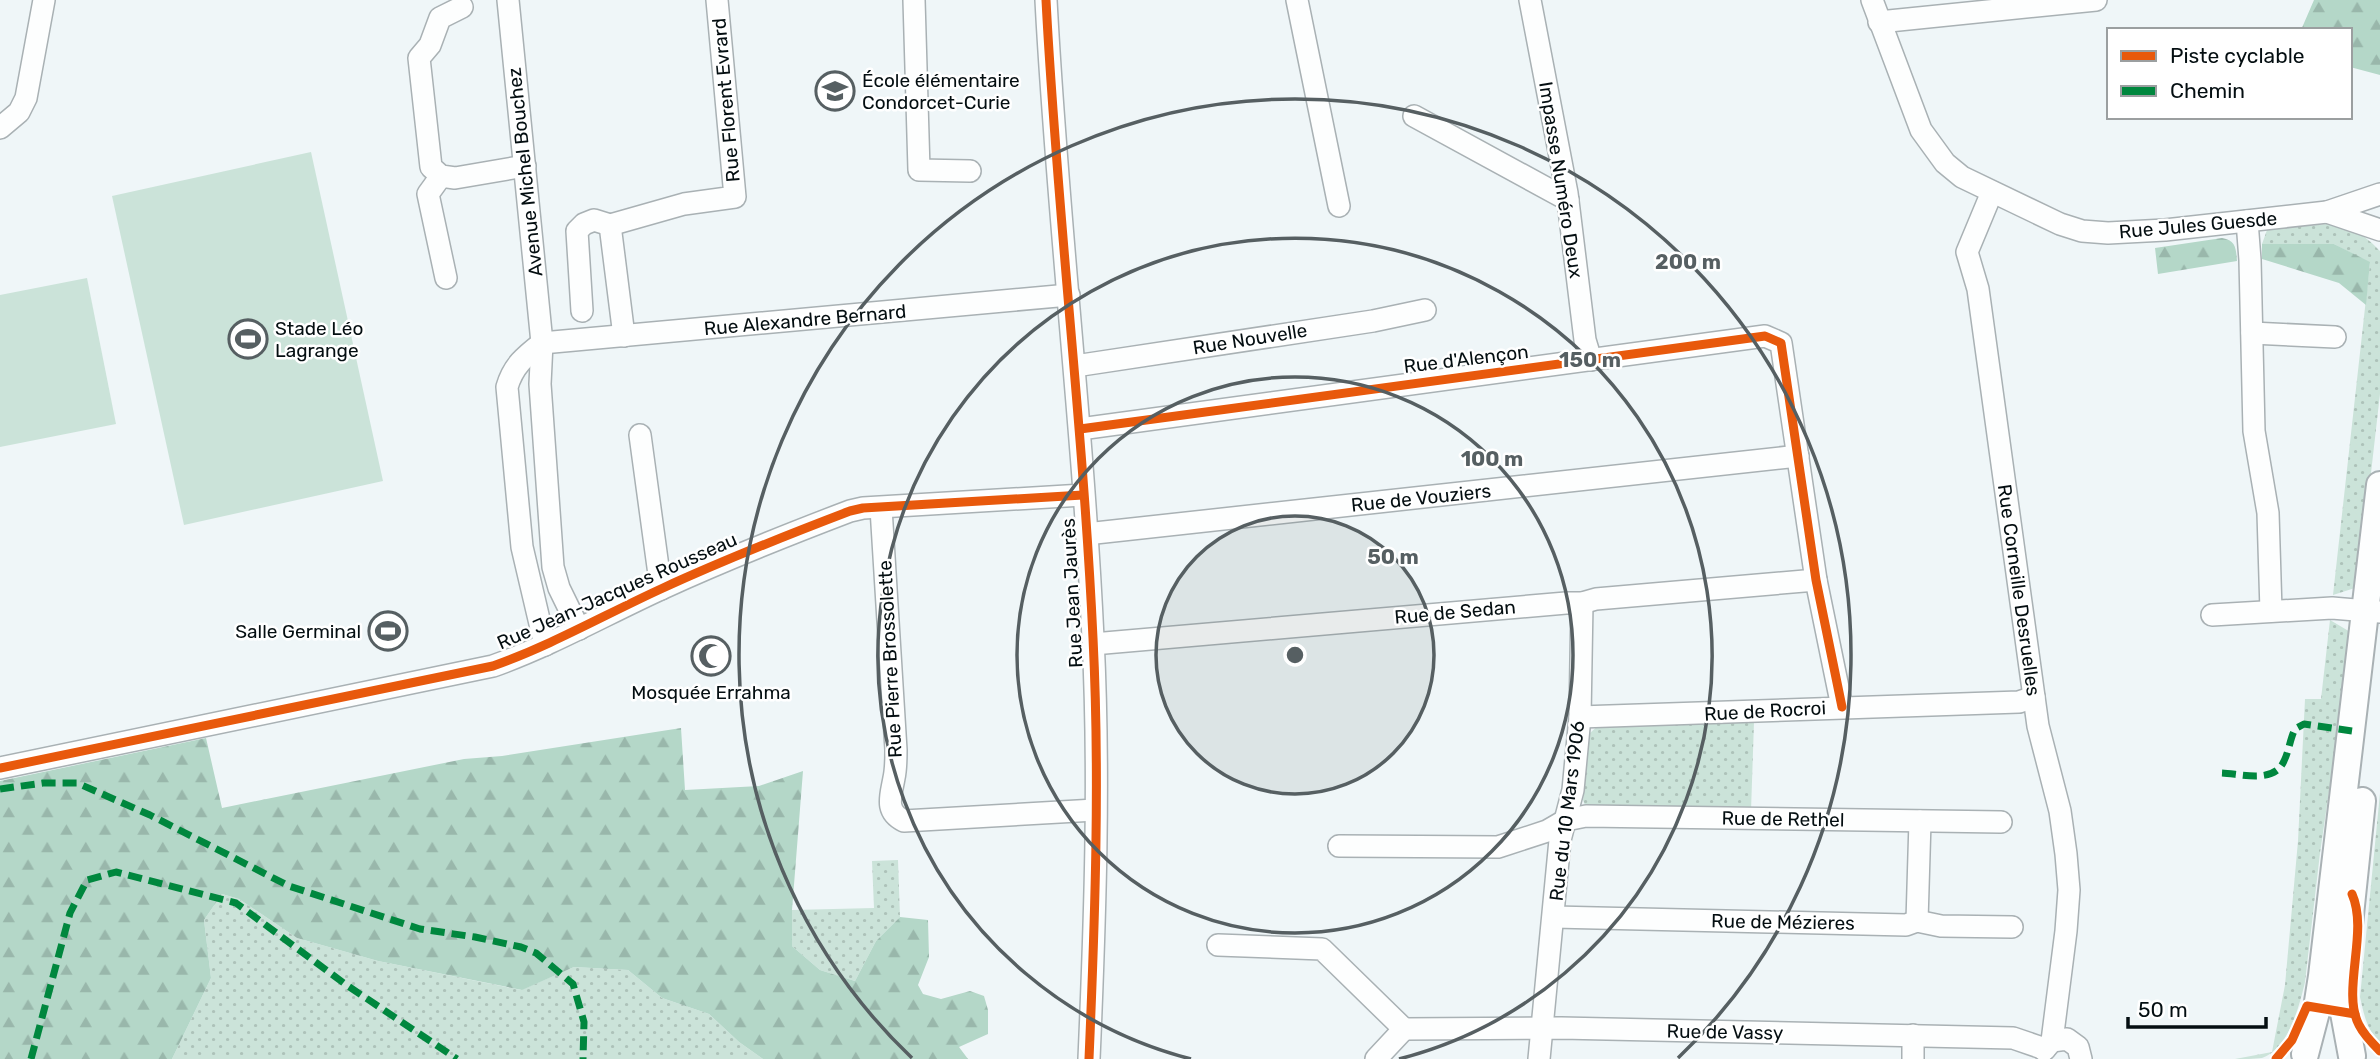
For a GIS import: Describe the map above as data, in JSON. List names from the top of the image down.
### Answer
{
  "streets": {
    "street": [
      "Rue Florent Evrard",
      "Avenue Michel Bouchez",
      "Impasse Numéro Deux",
      "Rue Jules Guesde",
      "Rue Alexandre Bernard",
      "Rue Nouvelle",
      "Rue d'Alençon",
      "Rue de Vouziers",
      "Rue Corneille Desruelles",
      "Rue Jean-Jacques Rousseau",
      "Rue Jean Jaurès",
      "Rue de Sedan",
      "Rue Pierre Brossolette",
      "Rue de Rocroi",
      "Rue du 10 Mars 1906",
      "Rue de Rethel",
      "Rue de Mézieres",
      "Rue de Vassy"
    ]
  },
  "crossings": [
    ["Avenue Michel Bouchez", "Rue Alexandre Bernard"],
    ["Avenue Michel Bouchez", "Rue Jean-Jacques Rousseau"],
    ["Impasse Numéro Deux", "Rue d'Alençon"],
    ["Rue Jules Guesde", "Rue Corneille Desruelles"],
    ["Rue Alexandre Bernard", "Rue Jean Jaurès"],
    ["Rue Nouvelle", "Rue Jean Jaurès"],
    ["Rue d'Alençon", "Rue de Vouziers"],
    ["Rue d'Alençon", "Rue Jean Jaurès"],
    ["Rue d'Alençon", "Rue de Sedan"],
    ["Rue d'Alençon", "Rue de Rocroi"],
    ["Rue de Vouziers", "Rue Jean Jaurès"],
    ["Rue Corneille Desruelles", "Rue de Rocroi"],
    ["Rue Corneille Desruelles", "Rue de Vassy"],
    ["Rue Jean-Jacques Rousseau", "Rue Jean Jaurès"],
    ["Rue Jean-Jacques Rousseau", "Rue Pierre Brossolette"],
    ["Rue Jean Jaurès", "Rue de Sedan"],
    ["Rue Jean Jaurès", "Rue Pierre Brossolette"],
    ["Rue de Sedan", "Rue du 10 Mars 1906"],
    ["Rue de Rocroi", "Rue du 10 Mars 1906"],
    ["Rue du 10 Mars 1906", "Rue de Rethel"],
    ["Rue du 10 Mars 1906", "Rue de Mézieres"],
    ["Rue du 10 Mars 1906", "Rue de Vassy"]
  ],
  "places": {
    "school or university": ["École élémentaire Condorcet-Curie"],
    "sports": ["Stade Léo Lagrange", "Salle Germinal"],
    "mosque": ["Mosquée Errahma"]
  },
  "legend": ["Piste cyclable", "Chemin"],
  "scale_bar": "50 m",
  "rings": [
    "200 m",
    "150 m",
    "100 m",
    "50 m"
  ]
}
